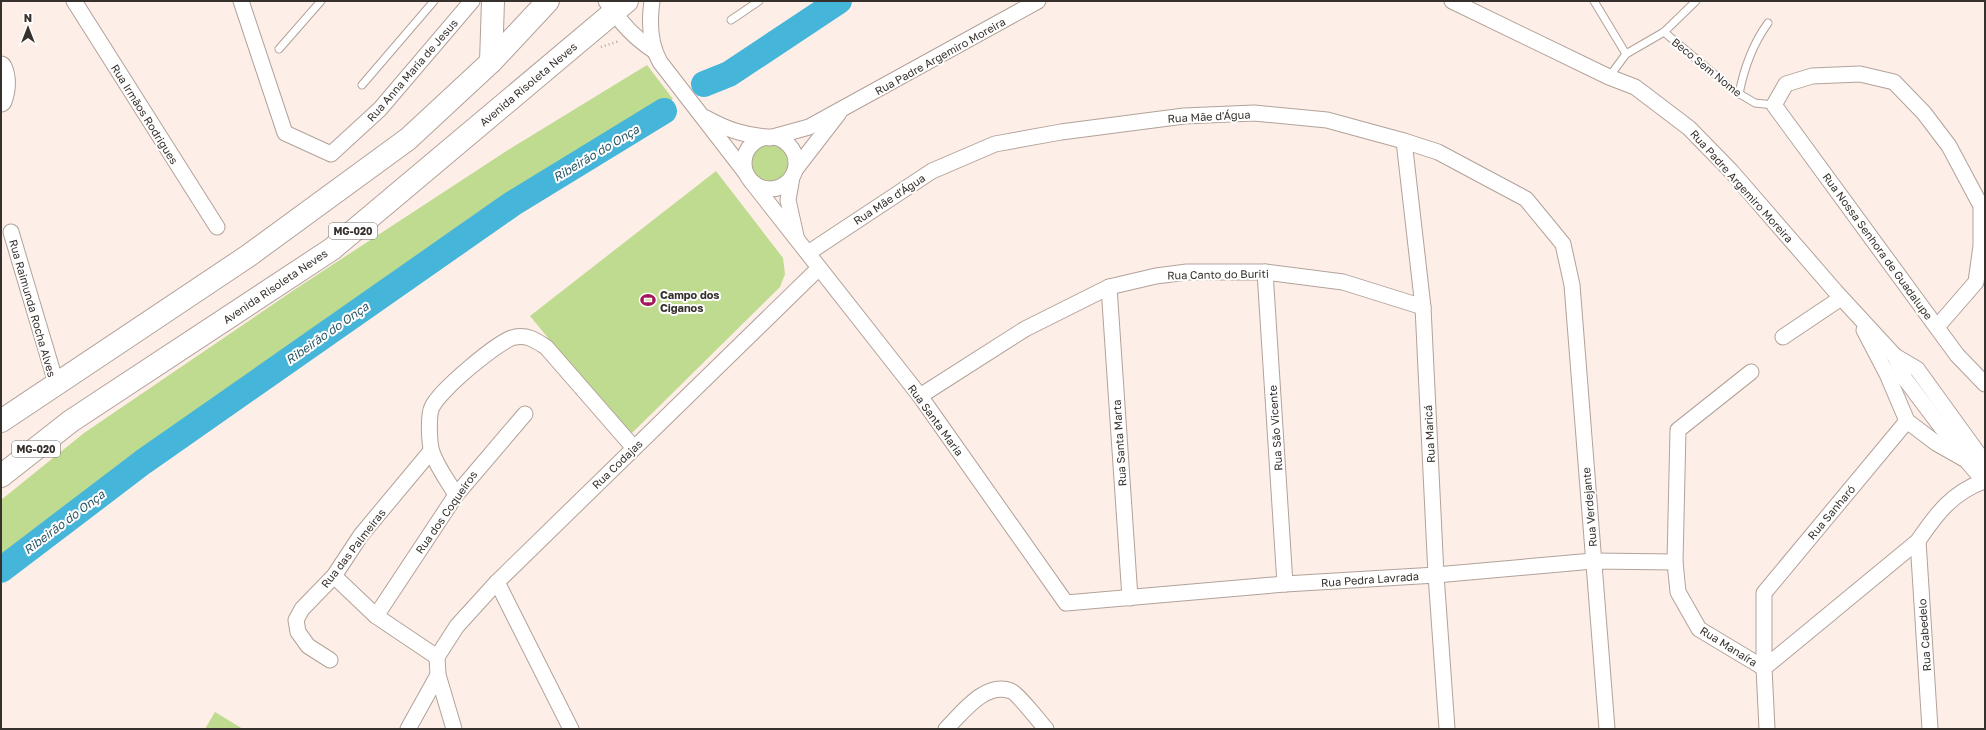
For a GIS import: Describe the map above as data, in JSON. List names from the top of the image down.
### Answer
{
  "streets": {
    "highway": ["Avenida Risoleta Neves", "MG-020"],
    "street": [
      "Rua Padre Argemiro Moreira",
      "Rua Anna Maria de Jesus",
      "Rua Irmãos Rodrigues",
      "Rua Mãe d'Água",
      "Rua Nossa Senhora de Guadalupe",
      "Rua Canto do Buriti",
      "Rua Raimunda Rocha Alves",
      "Rua Santa Maria",
      "Rua São Vicente",
      "Rua Maricá",
      "Rua Santa Marta",
      "Rua Codajas",
      "Rua Verdejante",
      "Rua dos Coqueiros",
      "Rua Sanharó",
      "Rua das Palmeiras",
      "Rua Pedra Lavrada",
      "Rua Cabedelo",
      "Rua Manaíra"
    ],
    "lane": ["Beco Sem Nome"]
  },
  "crossings": [
    ["Rua Padre Argemiro Moreira", "Rua Santa Maria"],
    ["Rua Padre Argemiro Moreira", "Rua Sanharó"],
    ["Rua Padre Argemiro Moreira", "Rua Manaíra"],
    ["Beco Sem Nome", "Rua Nossa Senhora de Guadalupe"],
    ["Avenida Risoleta Neves", "Rua Santa Maria"],
    ["Rua Mãe d'Água", "Rua Santa Maria"],
    ["Rua Mãe d'Água", "Rua Maricá"],
    ["Rua Mãe d'Água", "Rua Verdejante"],
    ["Rua Canto do Buriti", "Rua Santa Maria"],
    ["Rua Canto do Buriti", "Rua São Vicente"],
    ["Rua Canto do Buriti", "Rua Maricá"],
    ["Rua Canto do Buriti", "Rua Santa Marta"],
    ["Rua Santa Maria", "Rua Codajas"],
    ["Rua Santa Maria", "Rua Pedra Lavrada"],
    ["Rua São Vicente", "Rua Pedra Lavrada"],
    ["Rua Maricá", "Rua Pedra Lavrada"],
    ["Rua Santa Marta", "Rua Pedra Lavrada"],
    ["Rua Verdejante", "Rua Pedra Lavrada"],
    ["Rua Sanharó", "Rua Manaíra"],
    ["Rua Pedra Lavrada", "Rua Manaíra"],
    ["Rua Cabedelo", "Rua Manaíra"]
  ],
  "water": ["Ribeirão do Onça"],
  "places": {
    "sports": ["Campo dos Ciganos"]
  },
  "north": "top"
}
